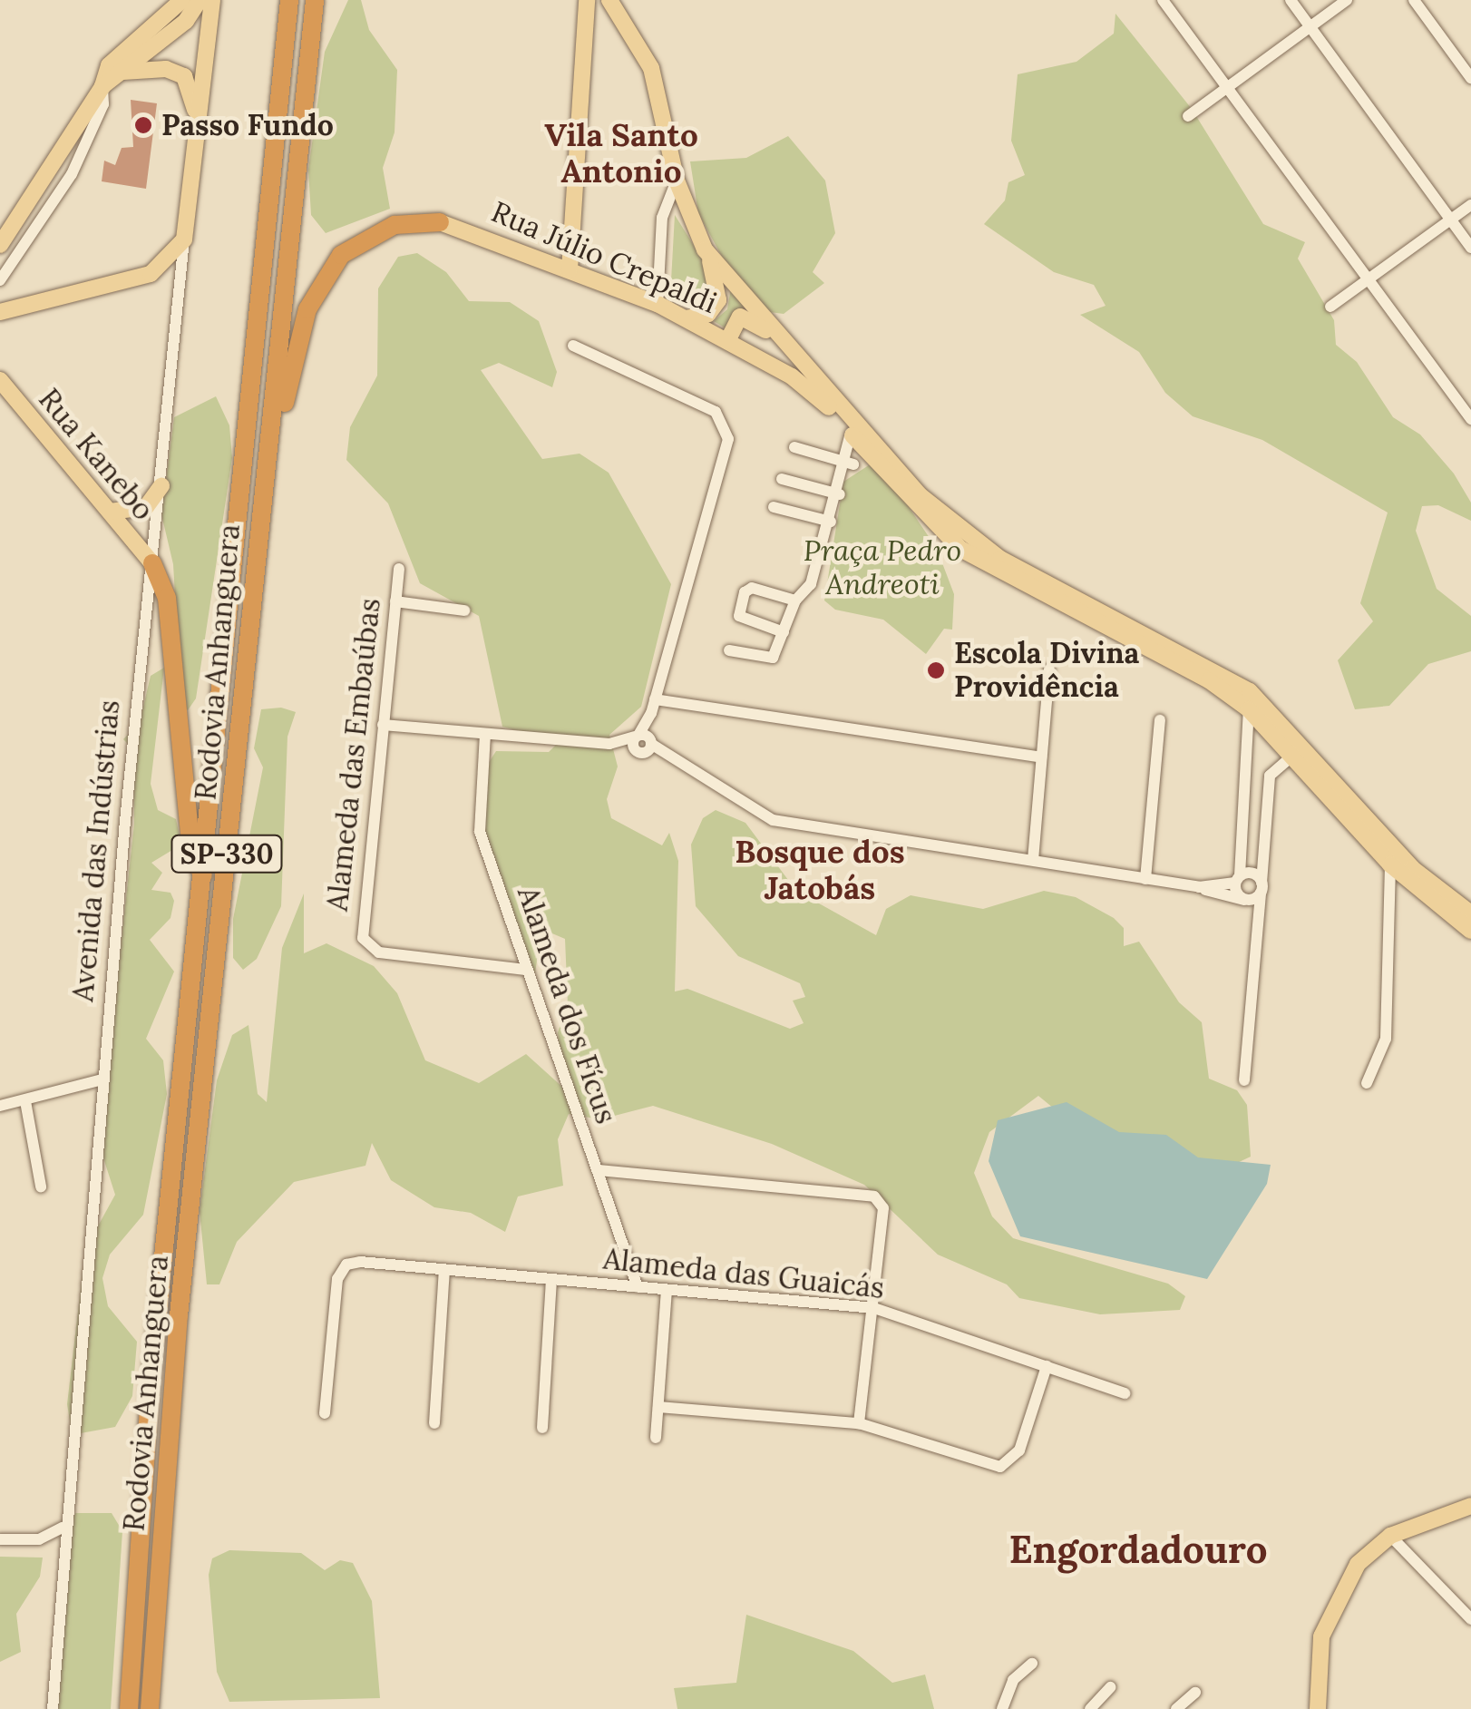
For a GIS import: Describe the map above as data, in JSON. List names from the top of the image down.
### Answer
{
  "streets": {
    "highway": ["Rodovia Anhanguera", "SP-330"],
    "main road": ["Rua Júlio Crepaldi", "Rua Kanebo", "Avenida das Indústrias"],
    "street": ["Alameda das Embaúbas", "Alameda dos Fícus", "Alameda das Guaicás"]
  },
  "crossings": [
    ["Rua Kanebo", "Avenida das Indústrias"],
    ["Alameda das Embaúbas", "Alameda dos Fícus"],
    ["Alameda dos Fícus", "Alameda das Guaicás"]
  ],
  "districts": ["Vila Santo Antonio", "Bosque dos Jatobás", "Engordadouro"],
  "parks": ["Praça Pedro Andreoti"],
  "places": ["Passo Fundo", "Escola Divina Providência"]
}
